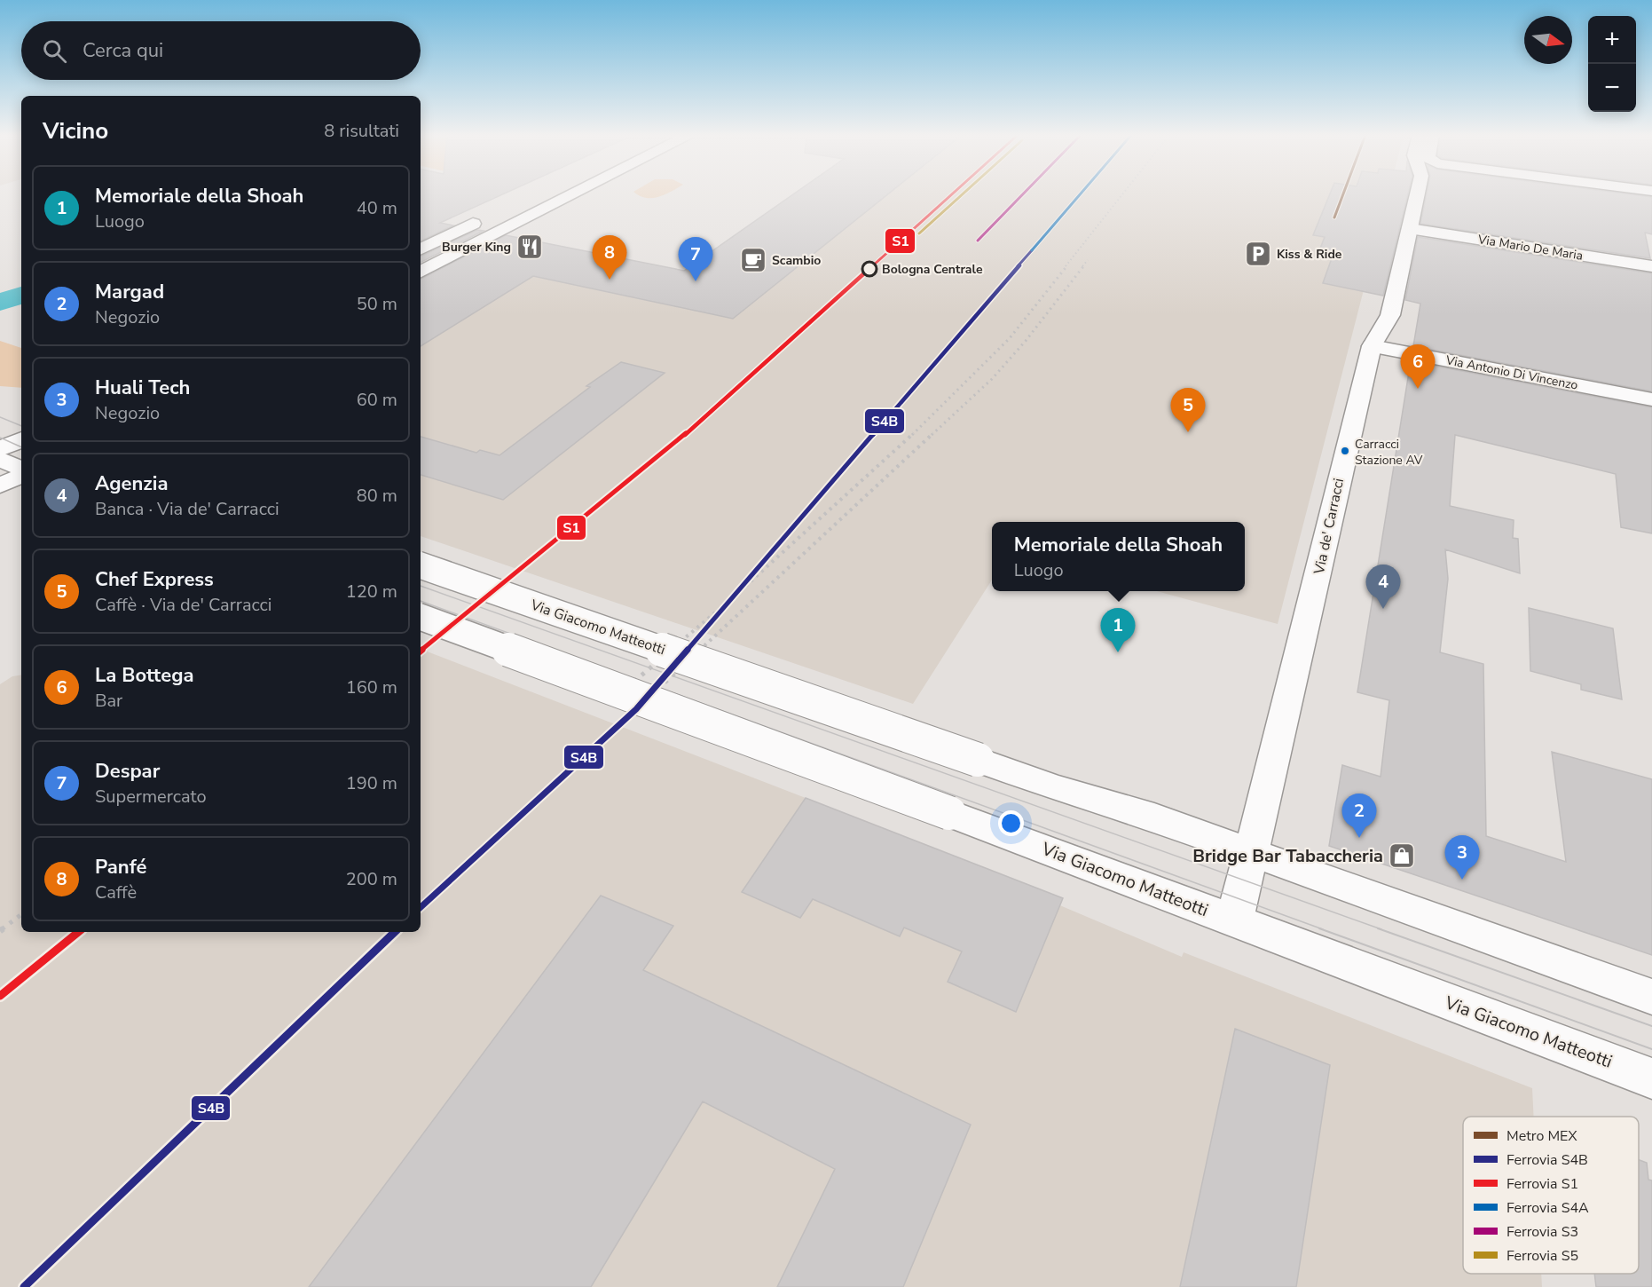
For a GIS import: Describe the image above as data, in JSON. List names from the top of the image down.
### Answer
{
  "streets": {
    "street": [
      "Via Mario De Maria",
      "Via Antonio Di Vincenzo",
      "Via de' Carracci",
      "Via Giacomo Matteotti"
    ]
  },
  "crossings": [
    ["Via Mario De Maria", "Via de' Carracci"],
    ["Via Antonio Di Vincenzo", "Via de' Carracci"],
    ["Via de' Carracci", "Via Giacomo Matteotti"]
  ],
  "places": {
    "restaurant": ["Burger King"],
    "parking": ["Kiss & Ride"],
    "cafe": ["Scambio"],
    "other": ["Bologna Centrale", "Carracci Stazione AV"],
    "shop": ["Bridge Bar Tabaccheria"]
  },
  "lines": [
    "metro line MEX",
    "rail line S1",
    "rail line S4A",
    "rail line S3",
    "rail line S5",
    "rail line S4B"
  ],
  "legend": [
    "Metro MEX",
    "Ferrovia S4B",
    "Ferrovia S1",
    "Ferrovia S4A",
    "Ferrovia S3",
    "Ferrovia S5"
  ],
  "north": "right",
  "page": {
    "map_buttons": ["+", "−"],
    "search": "Cerca qui",
    "heading": ["Vicino", "8 risultati"],
    "list": [
      {
        "mark": "1",
        "name": "Memoriale della Shoah",
        "note": "Luogo",
        "value": "40 m"
      },
      {
        "mark": "2",
        "name": "Margad",
        "note": "Negozio",
        "value": "50 m"
      },
      {
        "mark": "3",
        "name": "Huali Tech",
        "note": "Negozio",
        "value": "60 m"
      },
      {
        "mark": "4",
        "name": "Agenzia",
        "note": "Banca · Via de' Carracci",
        "value": "80 m"
      },
      {
        "mark": "5",
        "name": "Chef Express",
        "note": "Caffè · Via de' Carracci",
        "value": "120 m"
      },
      {
        "mark": "6",
        "name": "La Bottega",
        "note": "Bar",
        "value": "160 m"
      },
      {
        "mark": "7",
        "name": "Despar",
        "note": "Supermercato",
        "value": "190 m"
      },
      {
        "mark": "8",
        "name": "Panfé",
        "note": "Caffè",
        "value": "200 m"
      }
    ],
    "pins": [
      "8",
      "7",
      "6",
      "5",
      "4",
      "1",
      "2",
      "3"
    ],
    "popup": ["Memoriale della Shoah", "Luogo"]
  }
}
